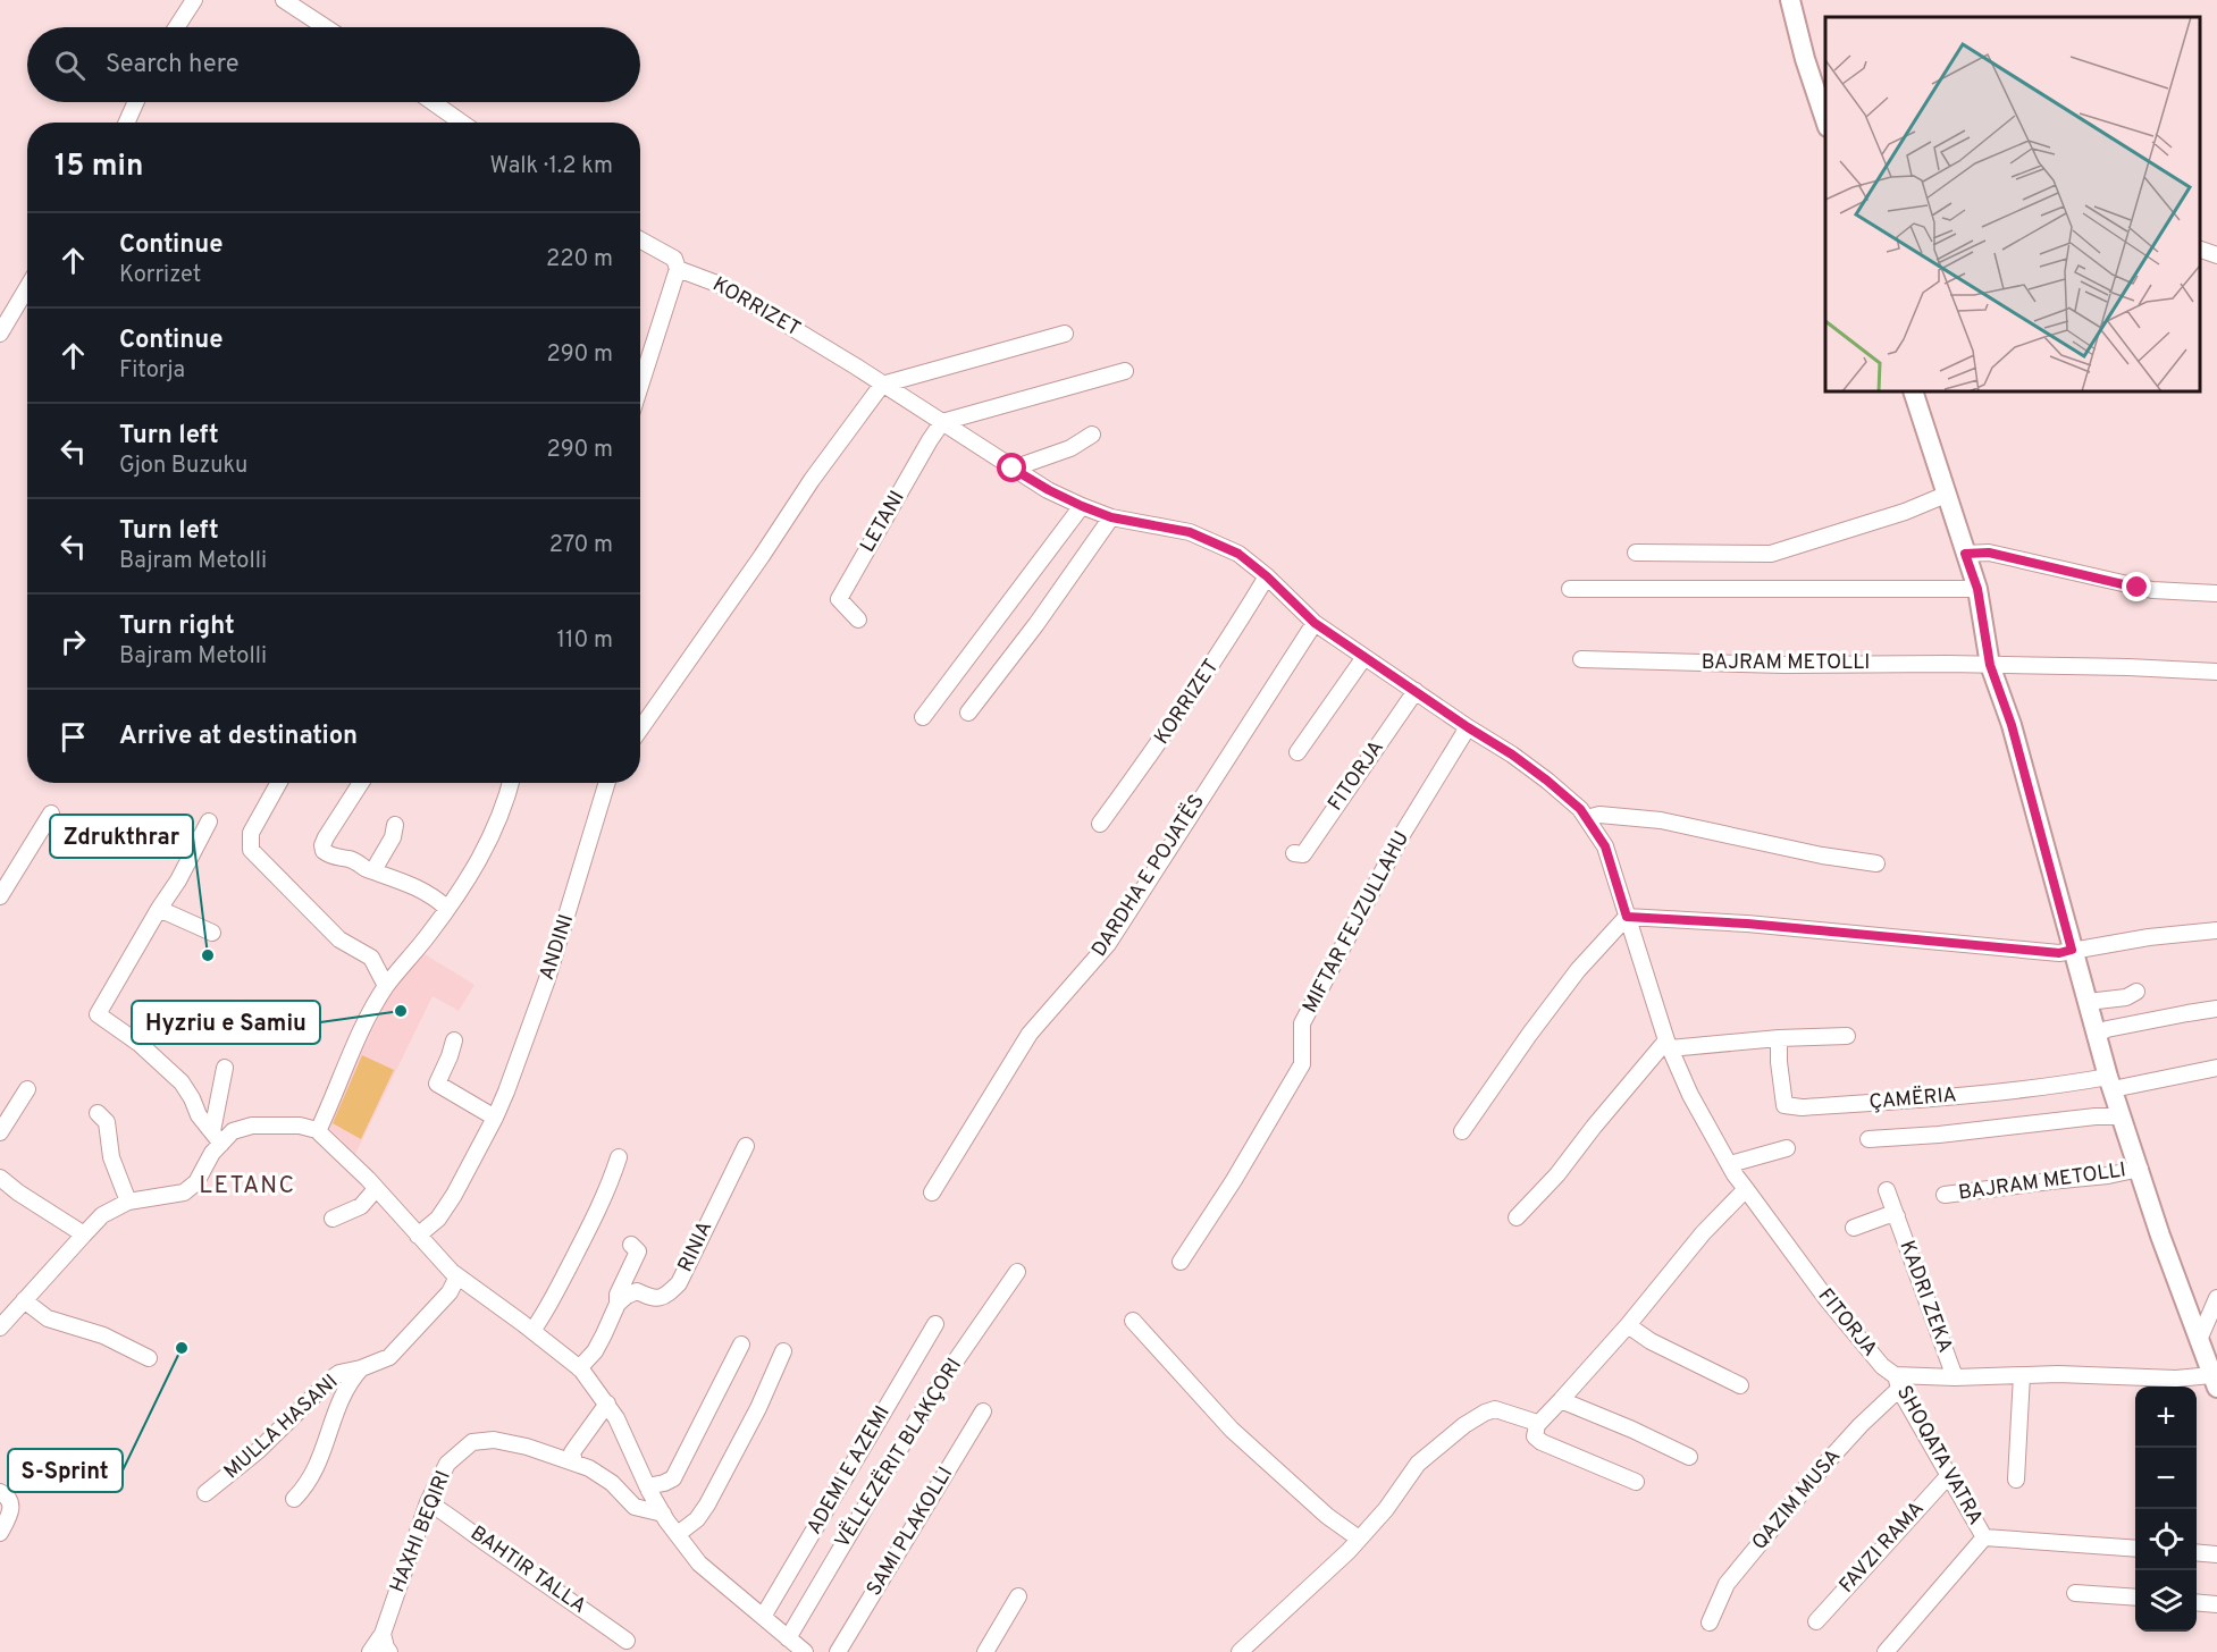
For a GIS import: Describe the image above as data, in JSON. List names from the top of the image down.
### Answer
{
  "streets": {
    "main road": ["BAJRAM METOLLI"],
    "street": [
      "KORRIZET",
      "LETANI",
      "FITORJA",
      "DARDHA E POJATËS",
      "MIFTAR FEJZULLAHU",
      "ANDINI",
      "ÇAMËRIA",
      "RINIA",
      "KADRI ZEKA",
      "MULLA HASANI",
      "VËLLEZËRIT BLAKÇORI",
      "SHOQATA VATRA",
      "ADEMI E AZEMI",
      "QAZIM MUSA",
      "HAXHI BEQIRI",
      "SAMI PLAKOLLI",
      "FAVZI RAMA",
      "BAHTIR TALLA"
    ]
  },
  "crossings": [
    ["KORRIZET", "LETANI"],
    ["KORRIZET", "FITORJA"],
    ["KORRIZET", "DARDHA E POJATËS"],
    ["BAJRAM METOLLI", "FITORJA"],
    ["BAJRAM METOLLI", "ÇAMËRIA"],
    ["FITORJA", "DARDHA E POJATËS"],
    ["FITORJA", "MIFTAR FEJZULLAHU"],
    ["FITORJA", "KADRI ZEKA"],
    ["FITORJA", "SHOQATA VATRA"],
    ["FITORJA", "QAZIM MUSA"],
    ["SHOQATA VATRA", "QAZIM MUSA"],
    ["SHOQATA VATRA", "FAVZI RAMA"],
    ["HAXHI BEQIRI", "BAHTIR TALLA"]
  ],
  "districts": ["LETANC"],
  "places": ["Zdrukthrar", "Hyzriu e Samiu", "S-Sprint"],
  "page": {
    "search": "Search here",
    "heading": ["15 min", "Walk · 1.2 km"],
    "list": [
      ["Continue", "Korrizet", "220 m"],
      ["Continue", "Fitorja", "290 m"],
      ["Turn left", "Gjon Buzuku", "290 m"],
      ["Turn left", "Bajram Metolli", "270 m"],
      ["Turn right", "Bajram Metolli", "110 m"],
      "Arrive at destination"
    ],
    "map_buttons": ["+", "−"]
  }
}
